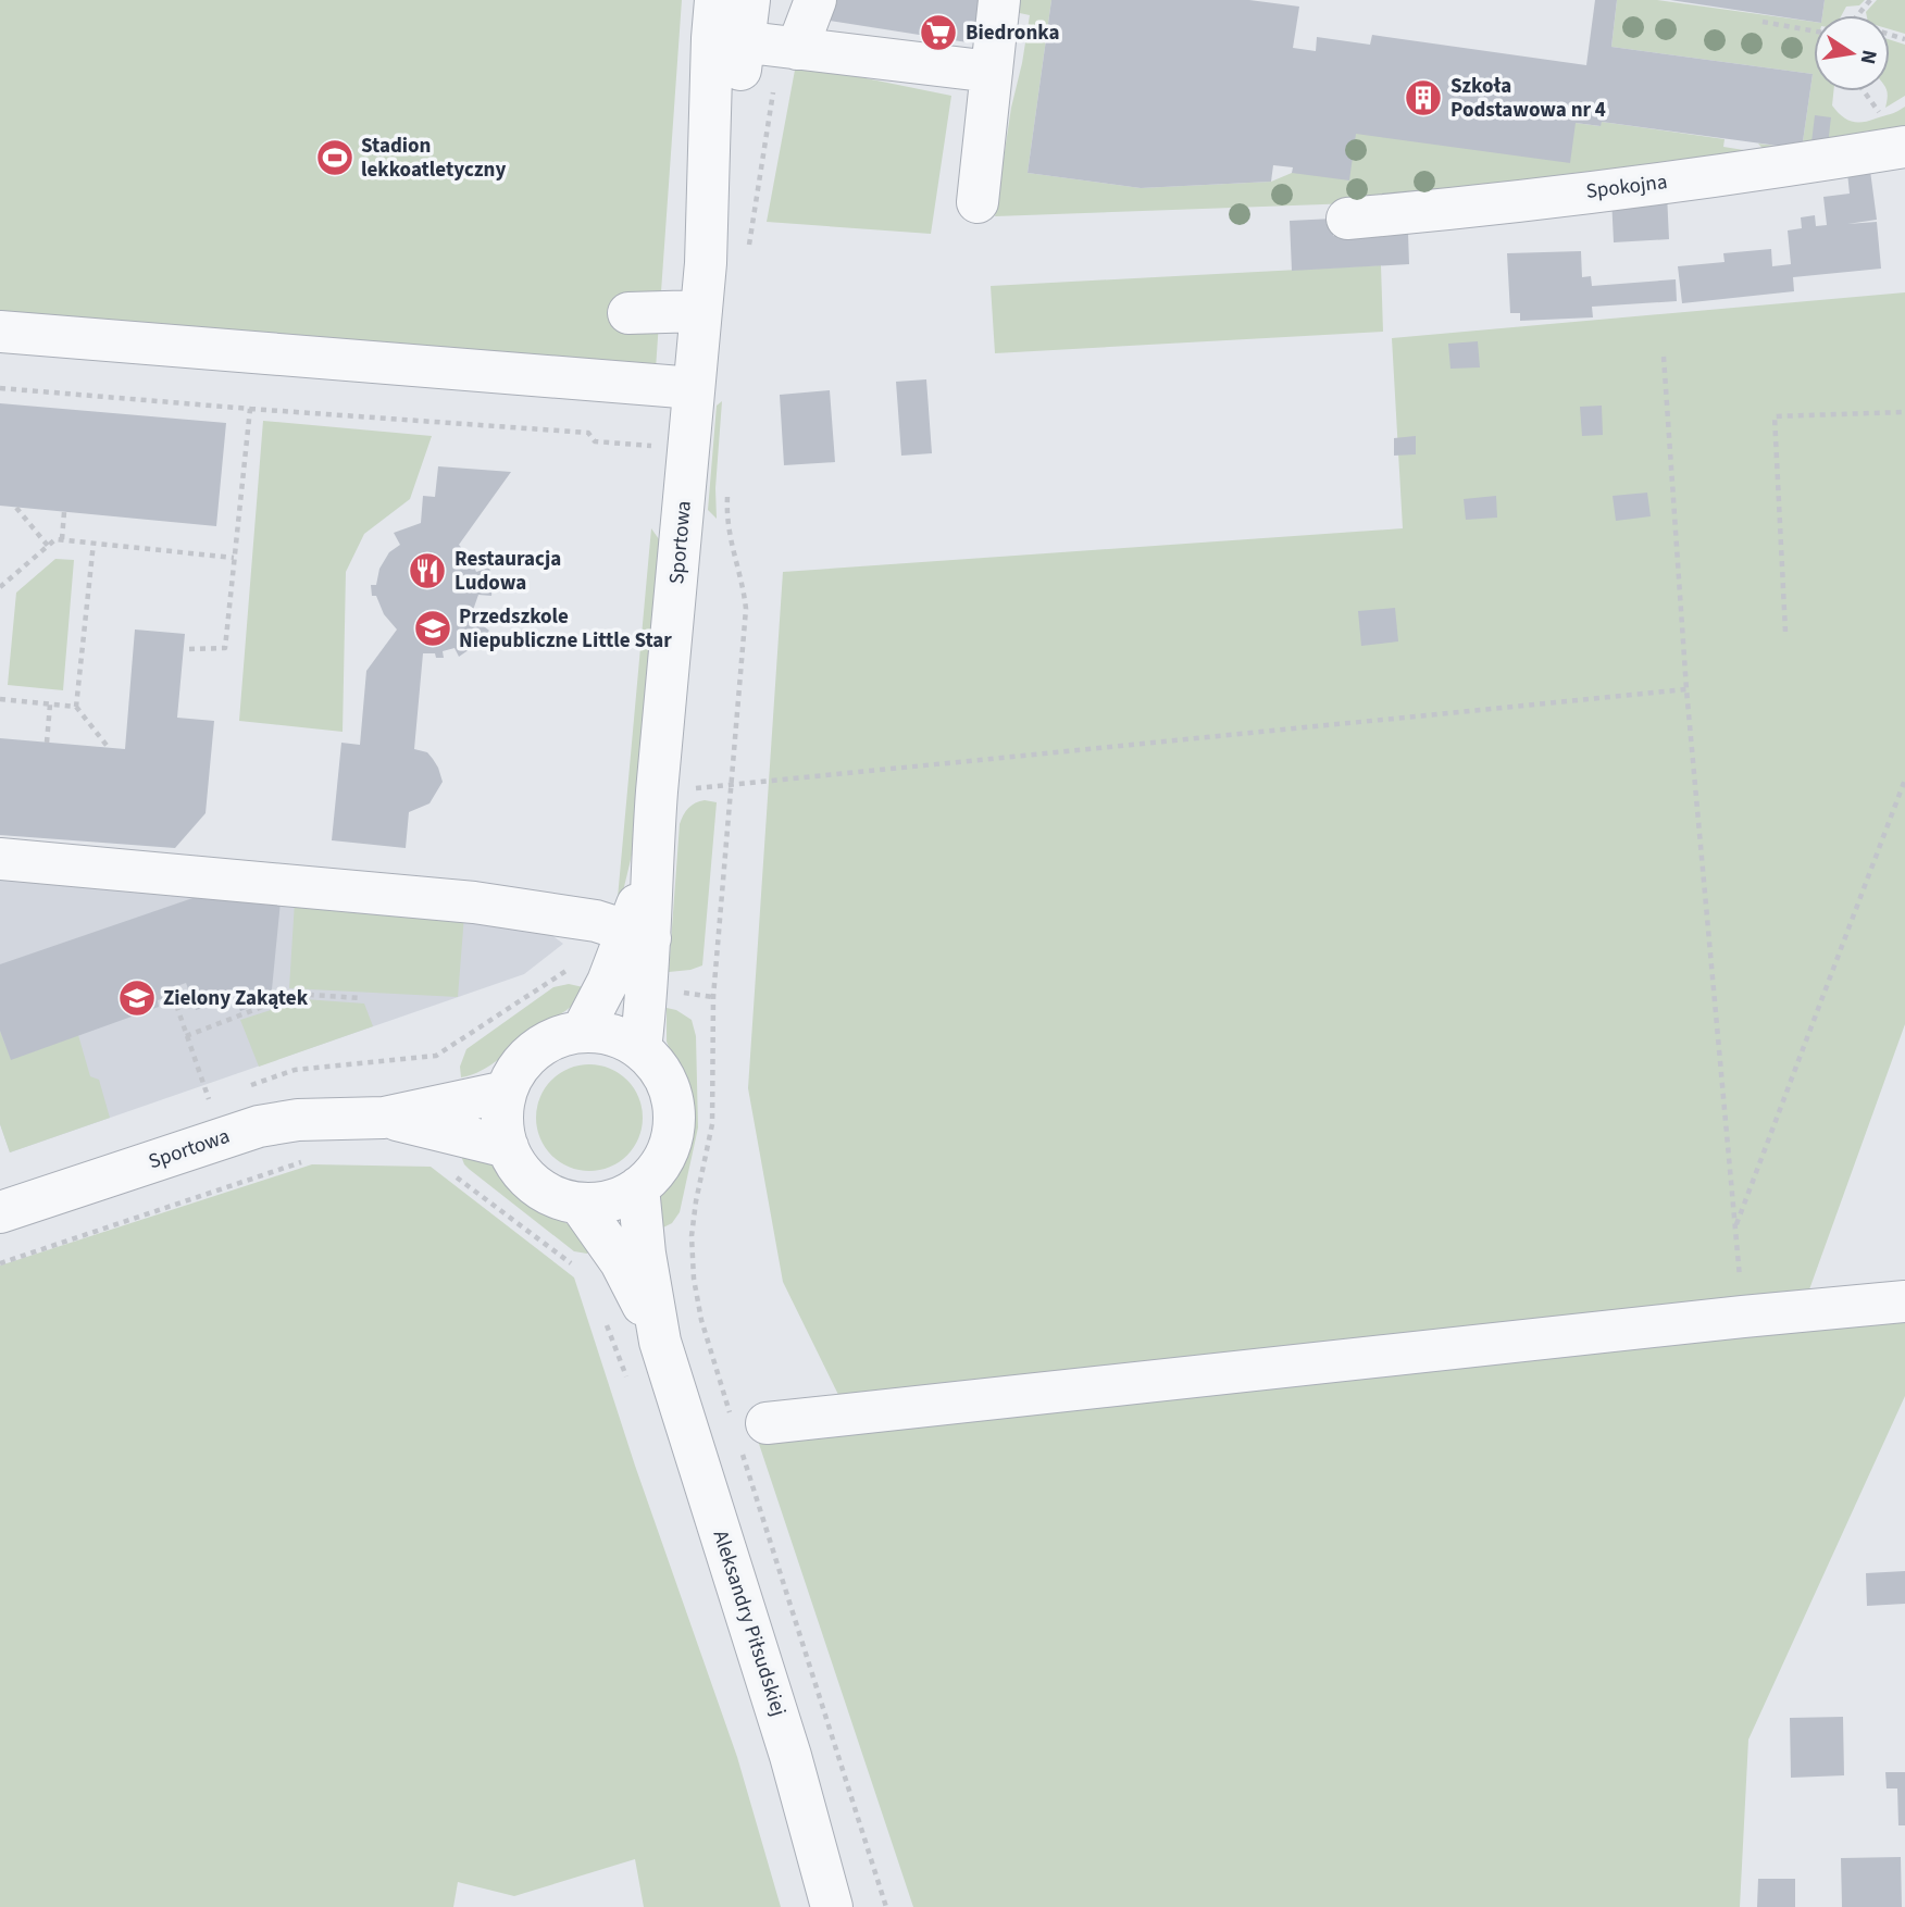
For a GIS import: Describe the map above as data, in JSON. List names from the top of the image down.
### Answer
{
  "streets": {
    "street": ["Spokojna", "Sportowa", "Aleksandry Piłsudskiej"]
  },
  "crossings": [
    ["Sportowa", "Aleksandry Piłsudskiej"]
  ],
  "places": {
    "supermarket": ["Biedronka"],
    "building": ["Szkoła Podstawowa nr 4"],
    "sports": ["Stadion lekkoatletyczny"],
    "restaurant": ["Restauracja Ludowa"],
    "school or university": ["Przedszkole Niepubliczne Little Star", "Zielony Zakątek"]
  },
  "north": "right"
}
